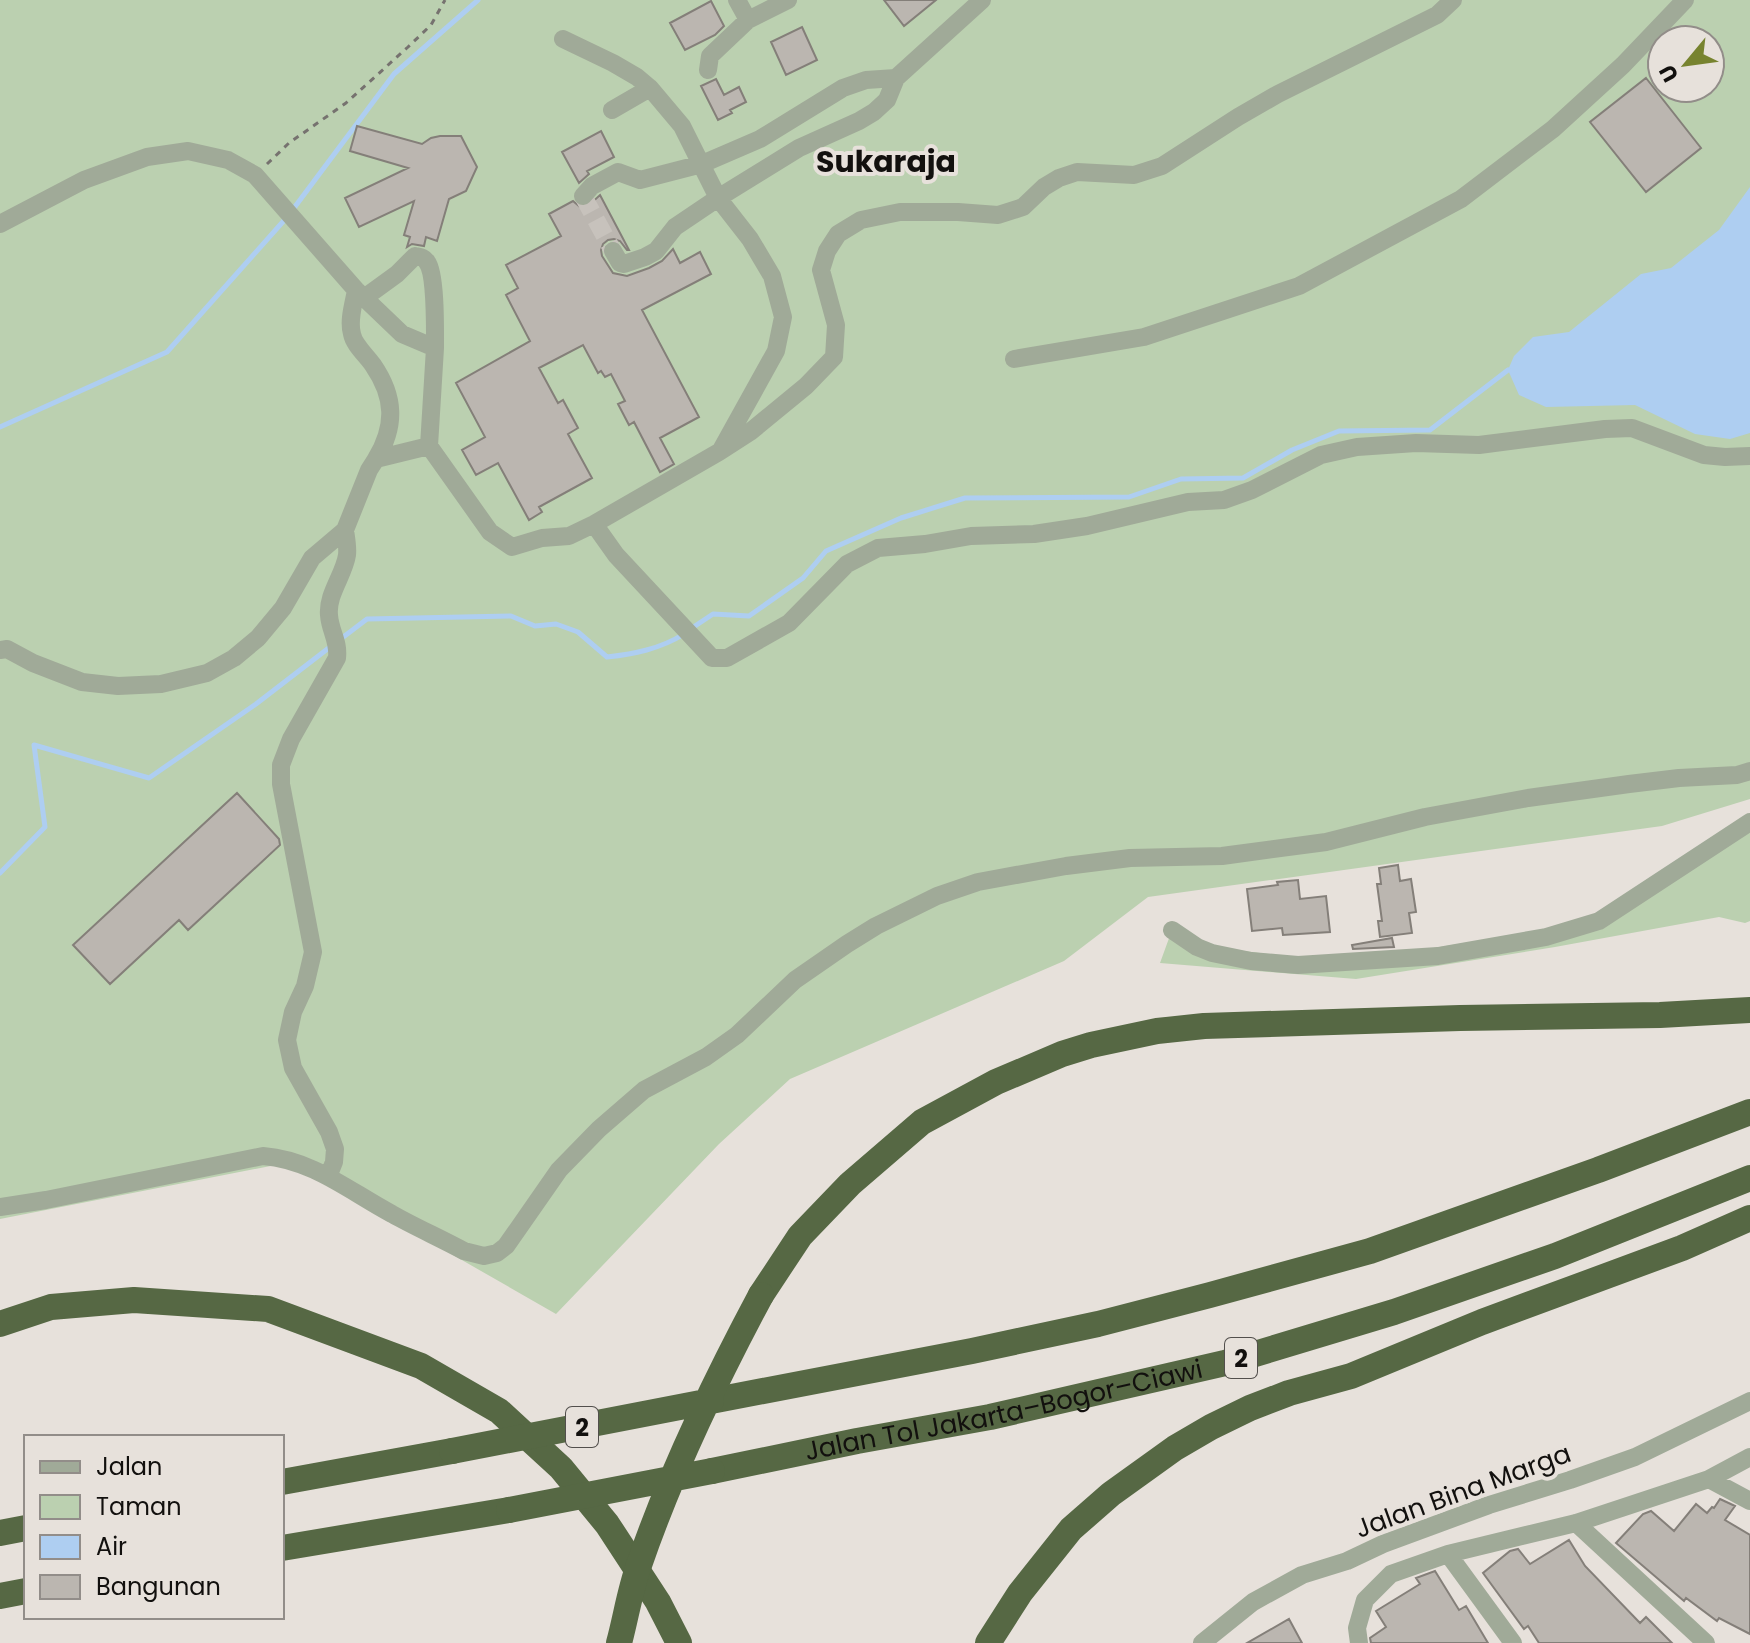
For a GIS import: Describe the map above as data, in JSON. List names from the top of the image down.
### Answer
{
  "streets": {
    "highway": ["2", "Jalan Tol Jakarta–Bogor–Ciawi"],
    "street": ["Jalan Bina Marga"]
  },
  "districts": ["Sukaraja"],
  "legend": [
    "Jalan",
    "Taman",
    "Air",
    "Bangunan"
  ],
  "north": "bottom left"
}
